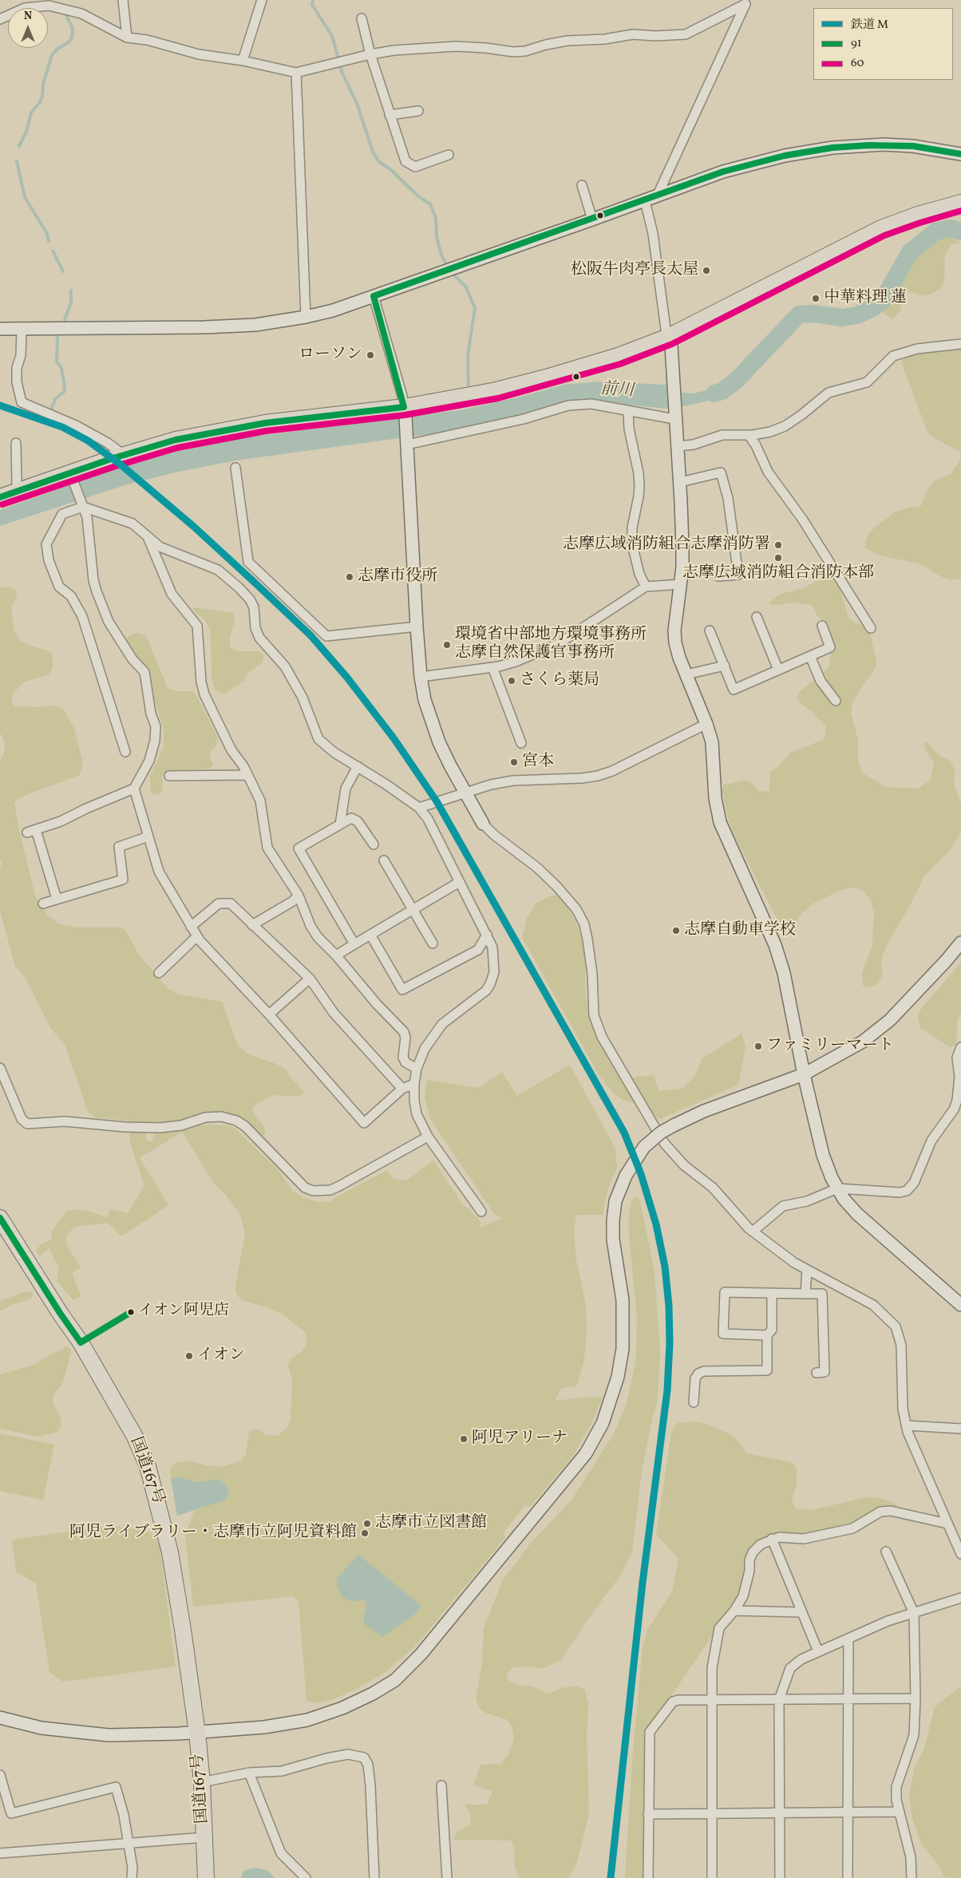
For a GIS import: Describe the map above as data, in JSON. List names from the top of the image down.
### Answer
{
  "streets": {
    "highway": ["国道167号"]
  },
  "water": ["前川"],
  "places": [
    "松阪牛肉亭長太屋",
    "中華料理 蓮",
    "ローソン",
    "志摩広域消防組合志摩消防署",
    "志摩広域消防組合消防本部",
    "志摩市役所",
    "環境省中部地方環境事務所 志摩自然保護官事務所",
    "さくら薬局",
    "宮本",
    "志摩自動車学校",
    "ファミリーマート",
    "イオン阿児店",
    "イオン",
    "阿児アリーナ",
    "志摩市立図書館",
    "阿児ライブラリー・志摩市立阿児資料館"
  ],
  "lines": ["transit line 91", "transit line 60", "rail line M"],
  "legend": ["鉄道 M", "91", "60"],
  "north": "top"
}
